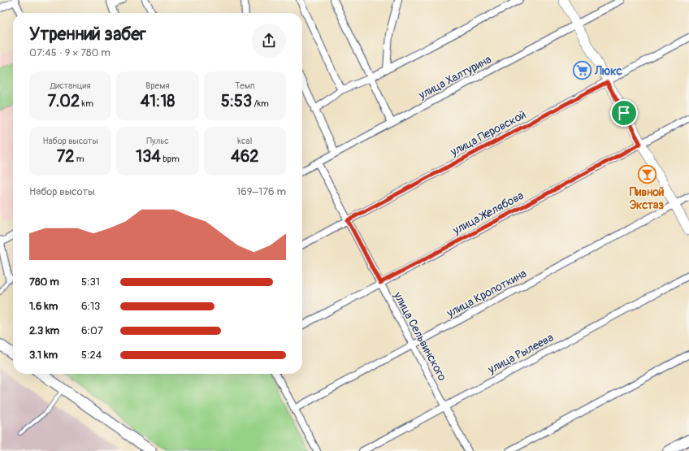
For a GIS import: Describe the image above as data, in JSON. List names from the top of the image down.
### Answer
{
  "streets": {
    "street": [
      "улица Халтурина",
      "улица Перовской",
      "улица Желябова",
      "улица Кропоткина",
      "улица Сельвинского",
      "улица Рылеева"
    ]
  },
  "crossings": [
    ["улица Халтурина", "улица Сельвинского"],
    ["улица Перовской", "улица Сельвинского"],
    ["улица Желябова", "улица Сельвинского"],
    ["улица Кропоткина", "улица Сельвинского"],
    ["улица Сельвинского", "улица Рылеева"]
  ],
  "places": {
    "supermarket": ["Люкс"],
    "bar": ["Пивной Экстаз"]
  },
  "page": {
    "heading": ["Утренний забег", "07:45 · 9 × 780 m"],
    "stats": [
      ["Дистанция", "7.02 km"],
      ["Время", "41:18"],
      ["Темп", "5:53 /km"],
      ["Набор высоты", "72 m"],
      ["Пульс", "134 bpm"],
      ["kcal", "462"]
    ],
    "chart": ["Набор высоты", "169–176 m"],
    "list": [
      {
        "name": "780 m",
        "note": "5:31"
      },
      {
        "name": "1.6 km",
        "note": "6:13"
      },
      {
        "name": "2.3 km",
        "note": "6:07"
      },
      {
        "name": "3.1 km",
        "note": "5:24"
      }
    ]
  }
}
